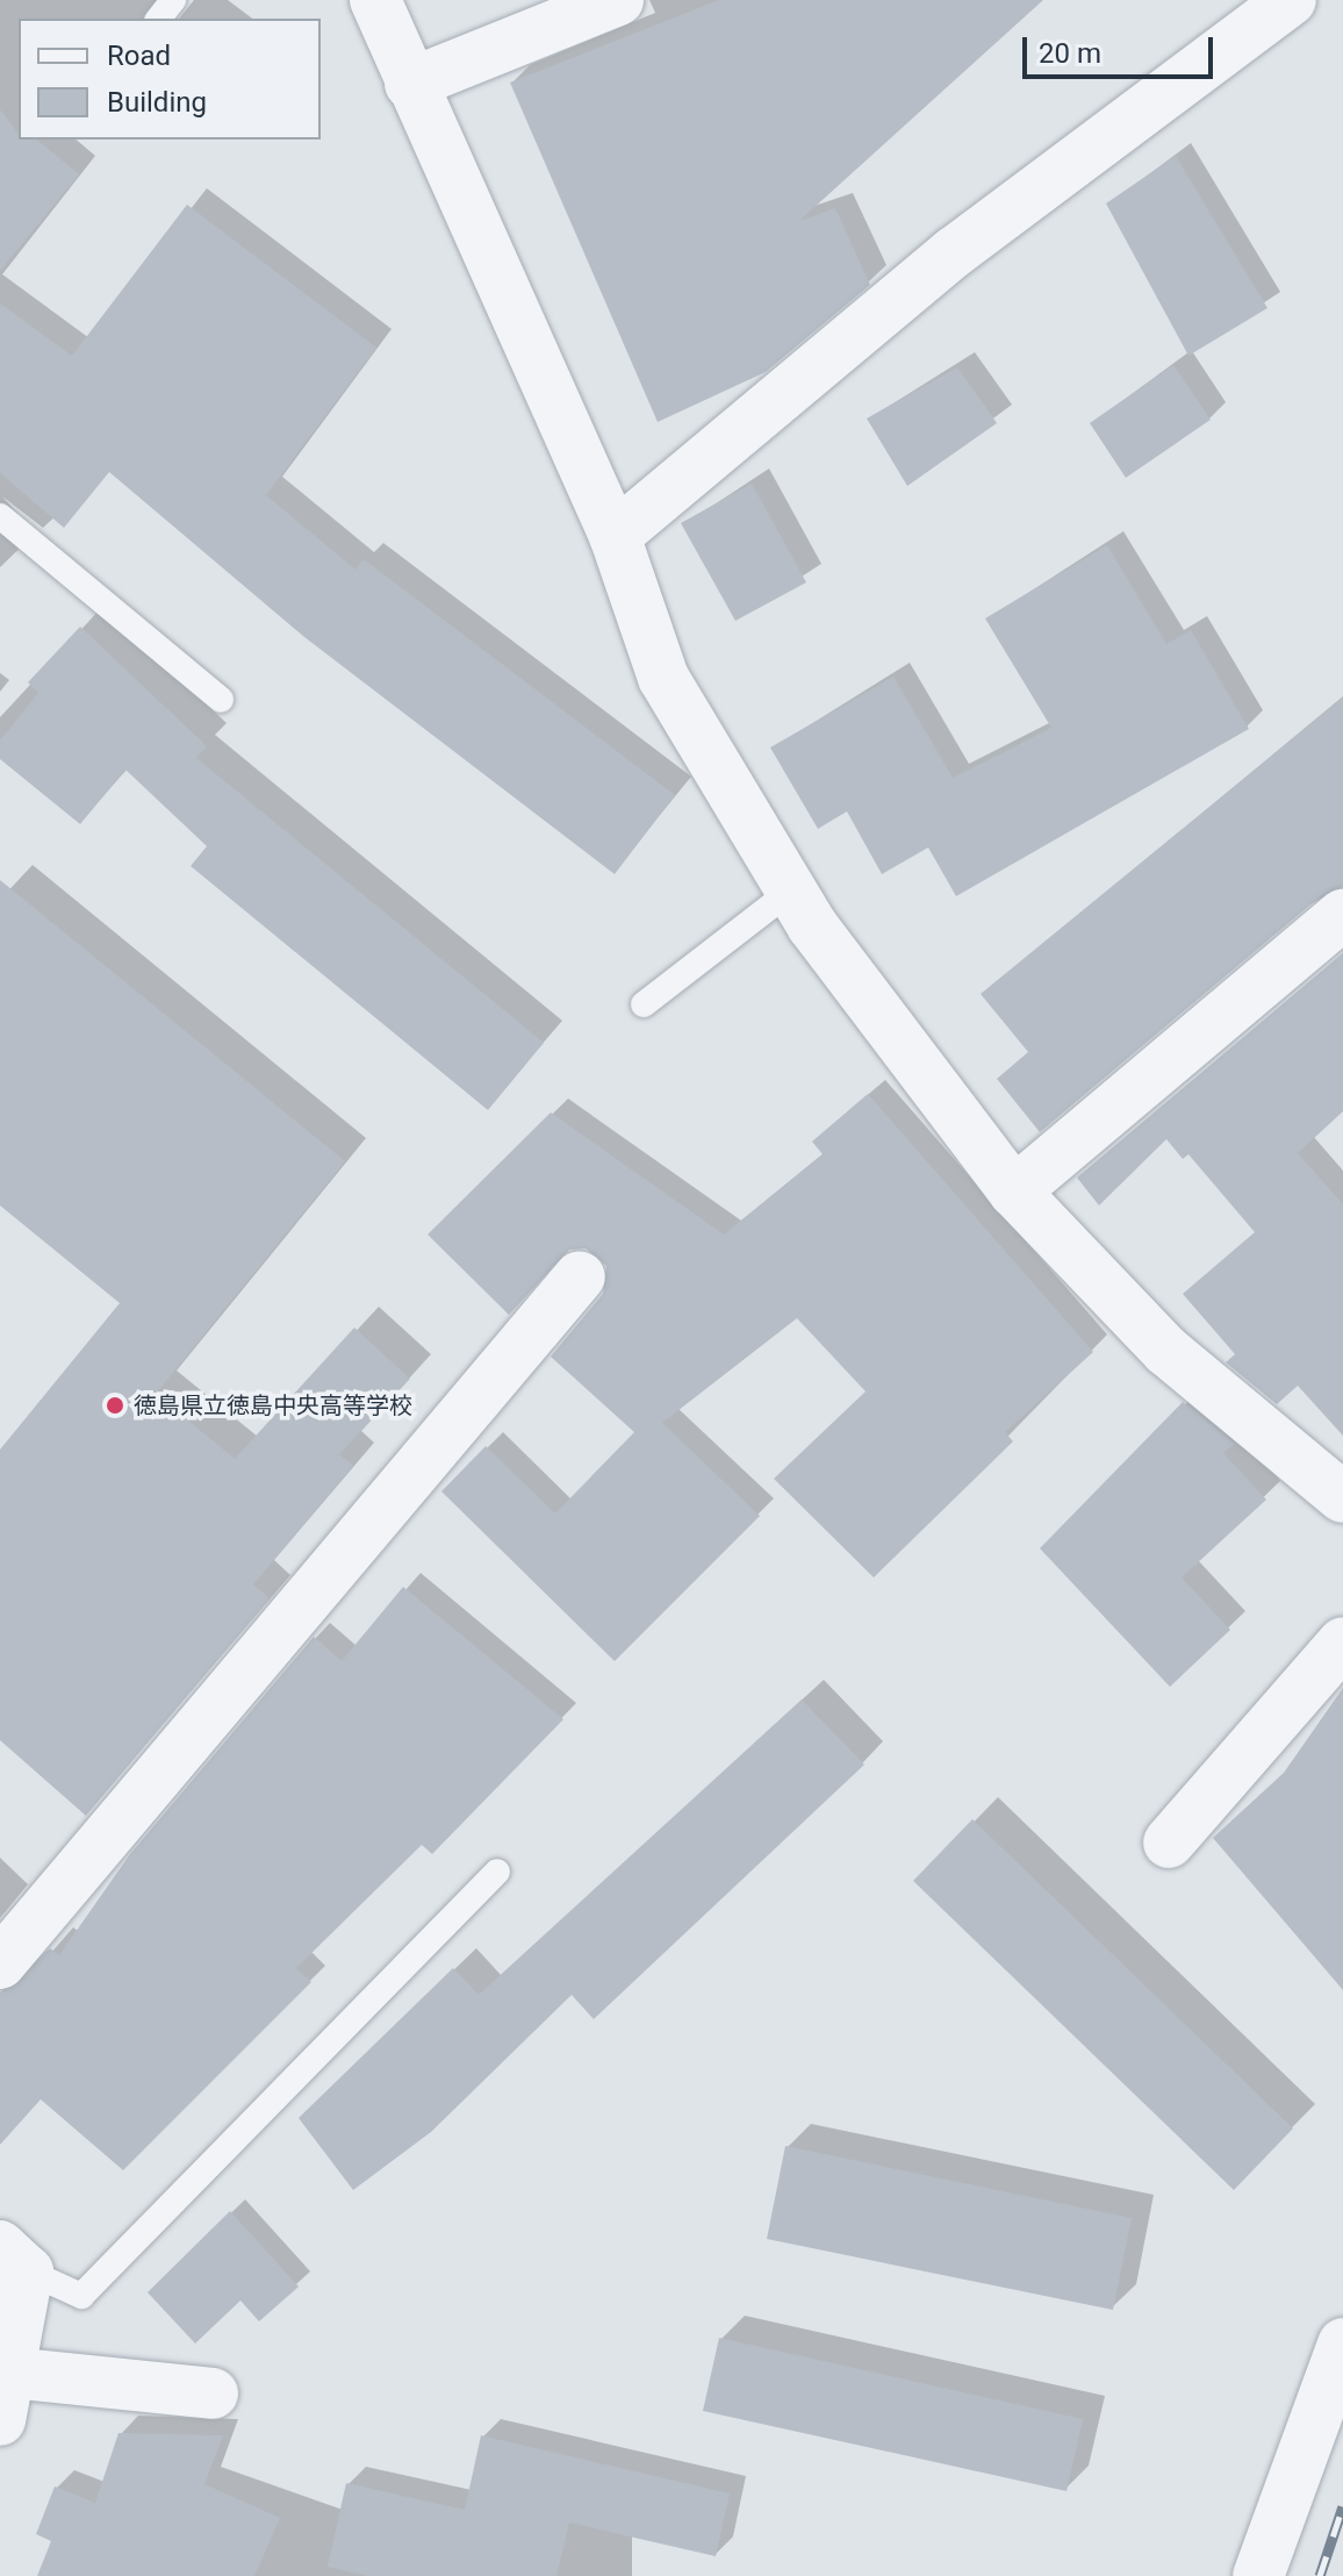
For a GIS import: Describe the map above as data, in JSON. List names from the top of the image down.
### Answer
{
  "places": ["徳島県立徳島中央高等学校"],
  "legend": ["Road", "Building"],
  "scale_bar": "20 m"
}
